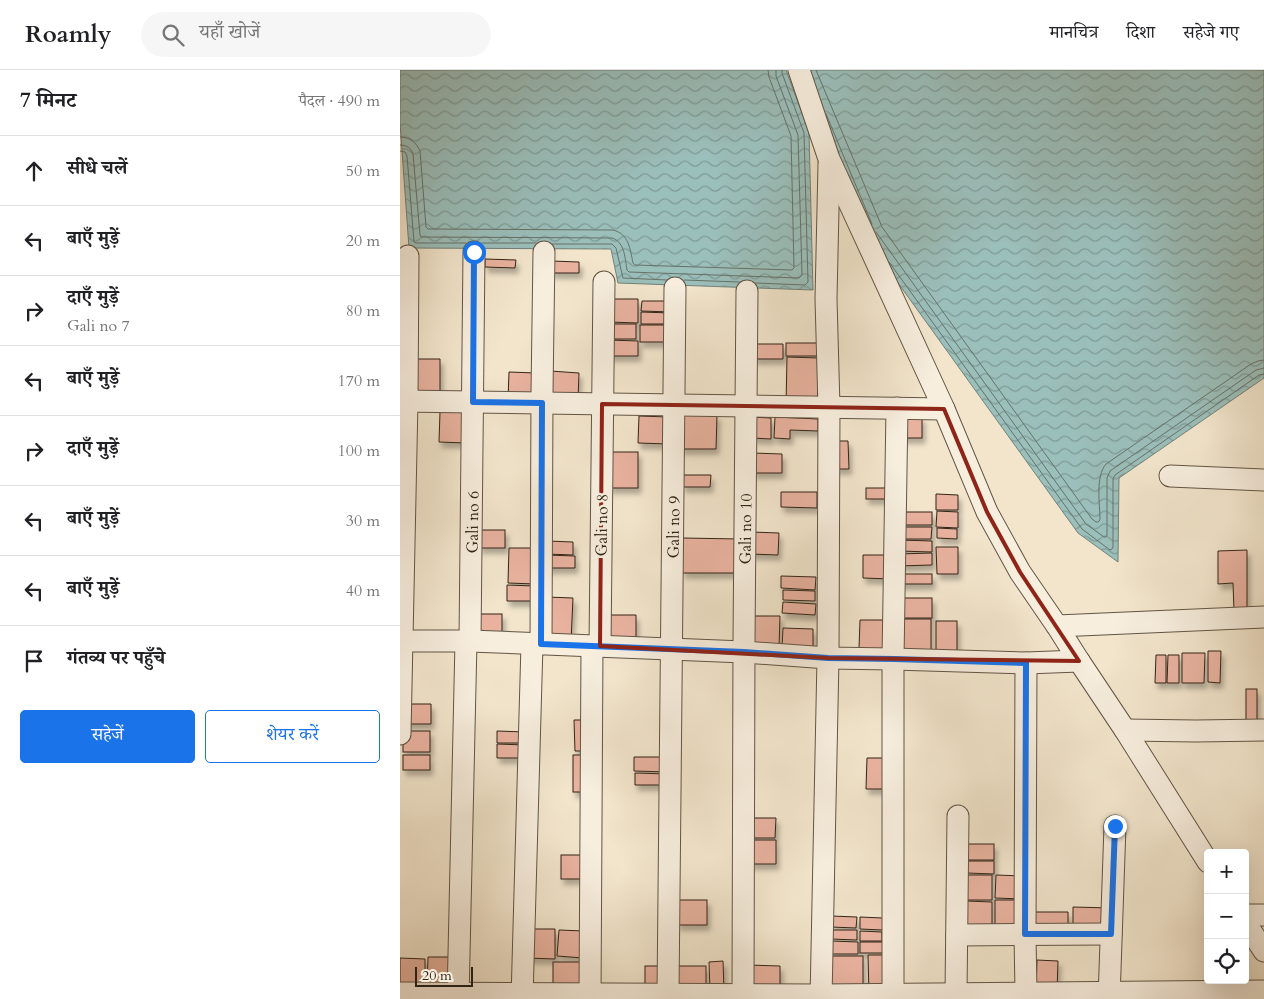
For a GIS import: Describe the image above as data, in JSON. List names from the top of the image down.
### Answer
{
  "streets": {
    "street": [
      "Gali no 6",
      "Gali no 8",
      "Gali no 9",
      "Gali no 10"
    ]
  },
  "scale_bar": "20 m",
  "page": {
    "header": "Roamly",
    "search": "यहाँ खोजें",
    "nav": ["मानचित्र", "दिशा", "सहेजे गए"],
    "heading": ["7 मिनट", "पैदल · 490 m"],
    "list": [
      ["सीधे चलें", "50 m"],
      ["बाएँ मुड़ें", "20 m"],
      ["दाएँ मुड़ें", "Gali no 7", "80 m"],
      ["बाएँ मुड़ें", "170 m"],
      ["दाएँ मुड़ें", "100 m"],
      ["बाएँ मुड़ें", "30 m"],
      ["बाएँ मुड़ें", "40 m"],
      "गंतव्य पर पहुँचे"
    ],
    "buttons": ["सहेजें", "शेयर करें"],
    "map_buttons": ["+", "−"],
    "scale": "20 m"
  }
}
